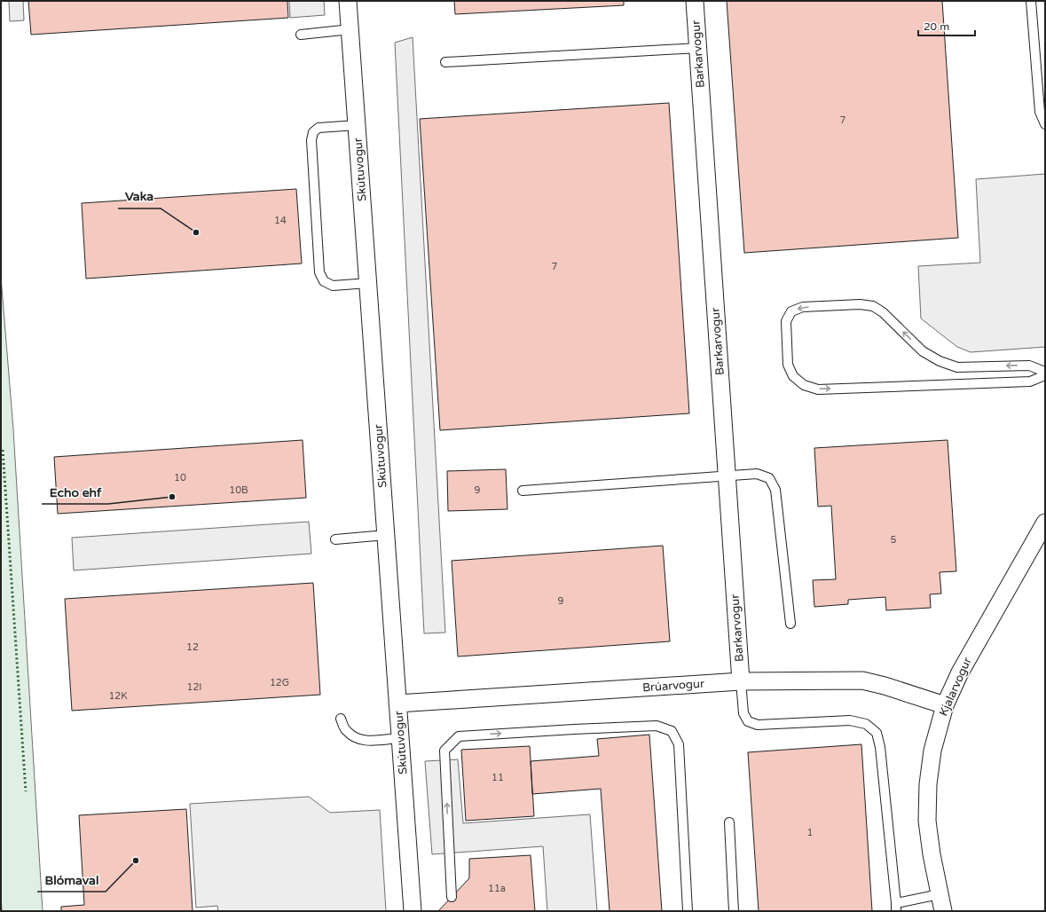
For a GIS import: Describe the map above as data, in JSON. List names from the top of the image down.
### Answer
{
  "streets": {
    "street": [
      "Barkarvogur",
      "Skútuvogur",
      "Brúarvogur",
      "Kjalarvogur"
    ]
  },
  "crossings": [
    ["Barkarvogur", "Brúarvogur"],
    ["Skútuvogur", "Brúarvogur"],
    ["Brúarvogur", "Kjalarvogur"]
  ],
  "places": ["Vaka", "Echo ehf", "Blómaval"],
  "house_numbers": [
    "7",
    "14",
    "7",
    "10",
    "10B",
    "9",
    "5",
    "9",
    "12",
    "12G",
    "12I",
    "12K",
    "11",
    "1",
    "11a"
  ],
  "scale_bar": "20 m"
}
